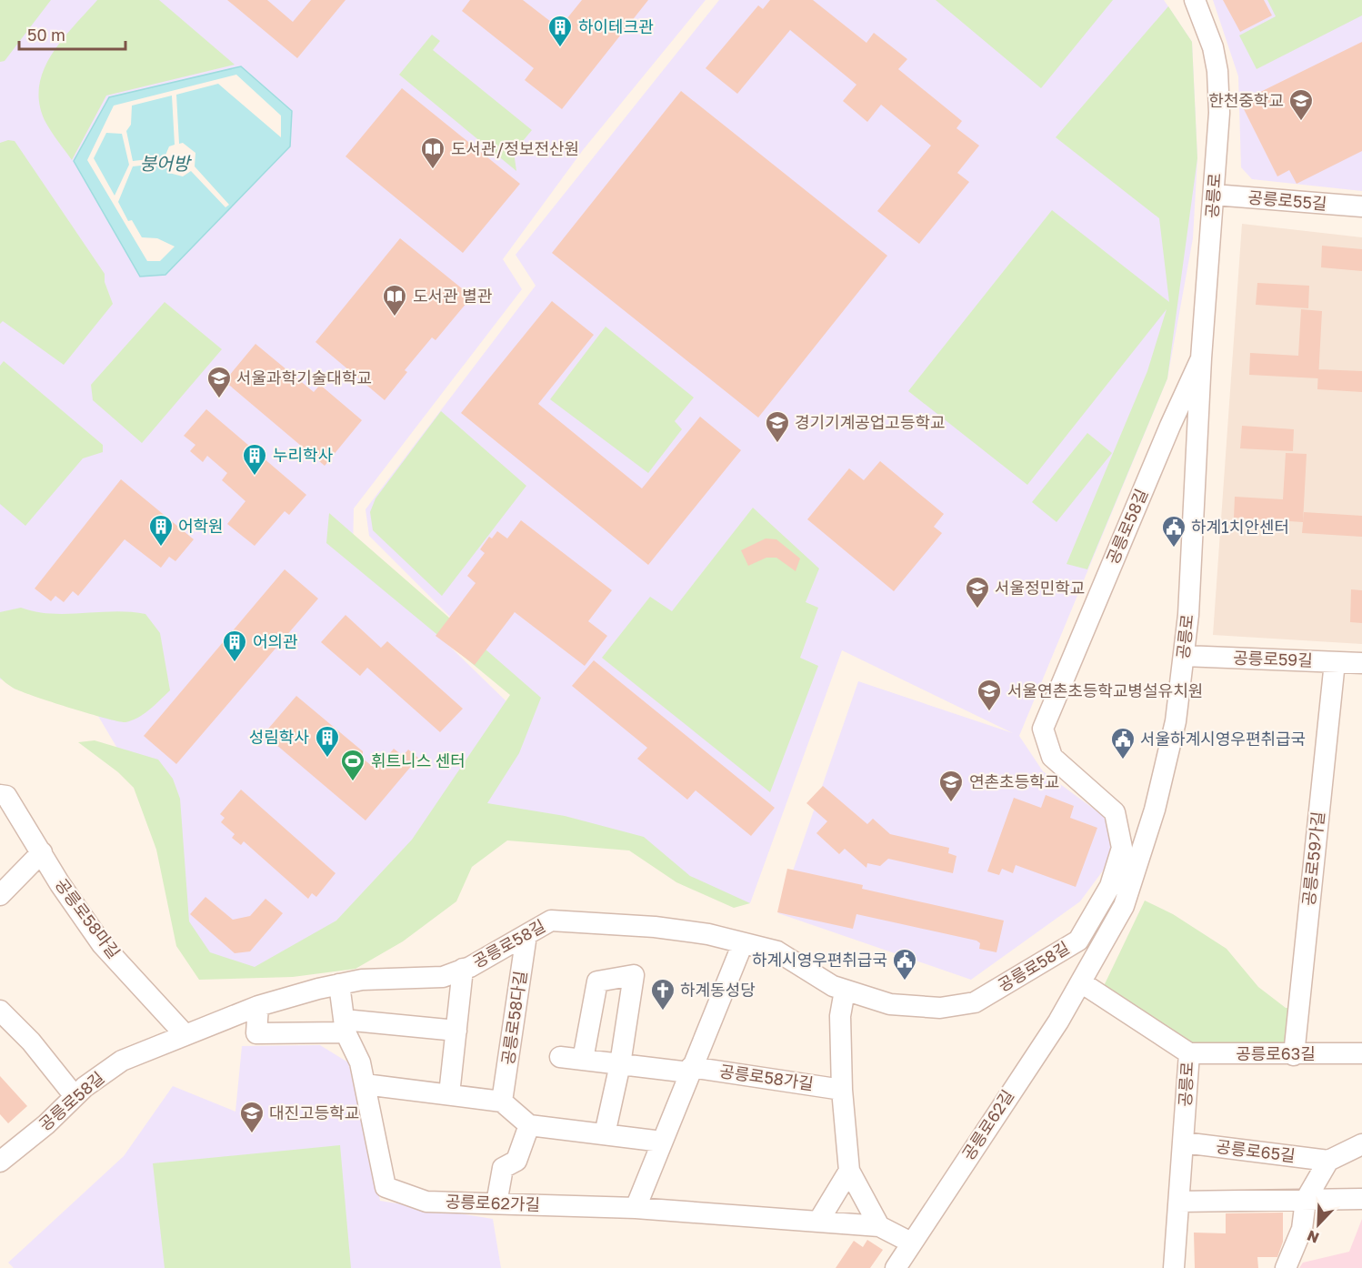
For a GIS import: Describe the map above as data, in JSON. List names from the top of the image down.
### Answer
{
  "streets": {
    "street": [
      "공릉로",
      "공릉로55길",
      "공릉로58길",
      "공릉로59길",
      "공릉로59가길",
      "공릉로58마길",
      "공릉로58다길",
      "공릉로63길",
      "공릉로58가길",
      "공릉로62길",
      "공릉로65길",
      "공릉로62가길"
    ]
  },
  "crossings": [
    ["공릉로", "공릉로55길"],
    ["공릉로", "공릉로58길"],
    ["공릉로", "공릉로59길"],
    ["공릉로", "공릉로63길"],
    ["공릉로", "공릉로62길"],
    ["공릉로", "공릉로65길"],
    ["공릉로58길", "공릉로58마길"],
    ["공릉로58길", "공릉로58다길"],
    ["공릉로58길", "공릉로62가길"],
    ["공릉로59길", "공릉로59가길"],
    ["공릉로59가길", "공릉로63길"],
    ["공릉로62길", "공릉로62가길"]
  ],
  "water": ["붕어방"],
  "places": {
    "building": [
      "하이테크관",
      "누리학사",
      "어학원",
      "어의관",
      "성림학사"
    ],
    "school or university": [
      "한천중학교",
      "서울과학기술대학교",
      "경기기계공업고등학교",
      "서울정민학교",
      "서울연촌초등학교병설유치원",
      "연촌초등학교",
      "대진고등학교"
    ],
    "library": ["도서관/정보전산원", "도서관 별관"],
    "public building": ["하계1치안센터", "서울하계시영우편취급국", "하계시영우편취급국"],
    "sports": ["휘트니스 센터"],
    "church": ["하계동성당"]
  },
  "scale_bar": "50 m",
  "north": "bottom left"
}
